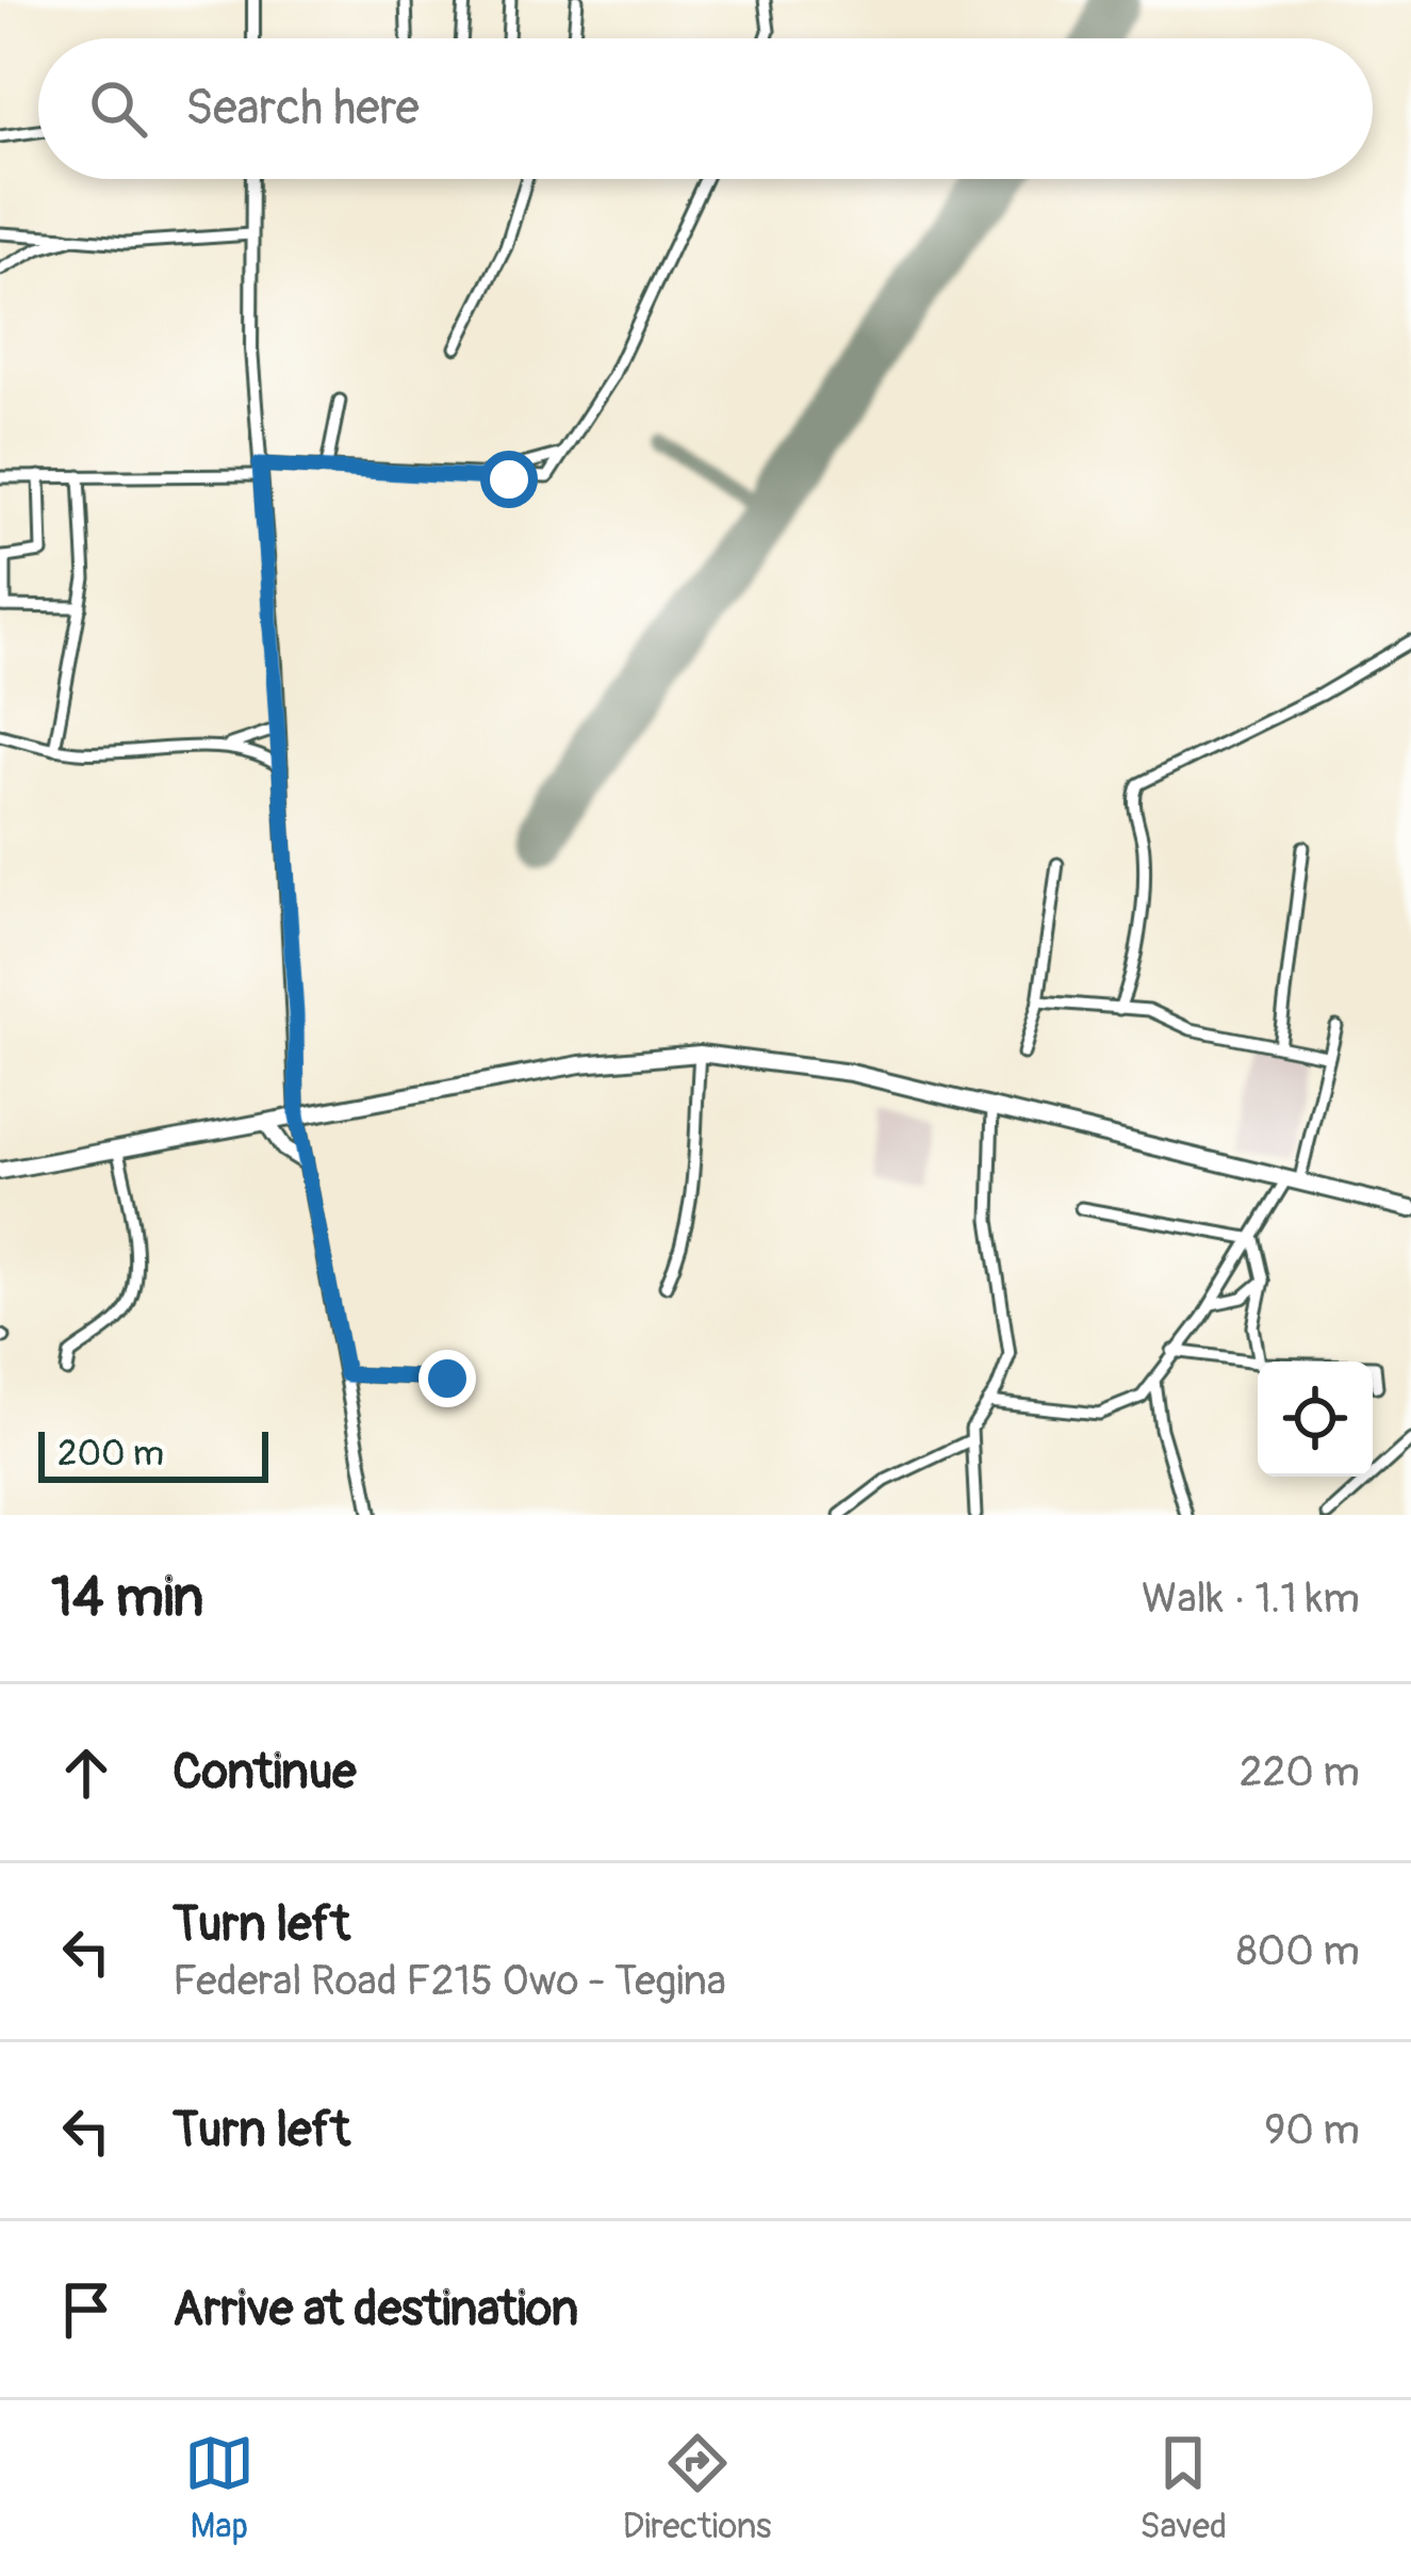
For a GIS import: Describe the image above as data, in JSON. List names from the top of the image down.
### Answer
{
  "scale_bar": "200 m",
  "page": {
    "search": "Search here",
    "scale": "200 m",
    "heading": ["14 min", "Walk · 1.1 km"],
    "list": [
      ["Continue", "220 m"],
      ["Turn left", "Federal Road F215 Owo - Tegina", "800 m"],
      ["Turn left", "90 m"],
      "Arrive at destination"
    ],
    "nav": ["Map", "Directions", "Saved"]
  }
}
